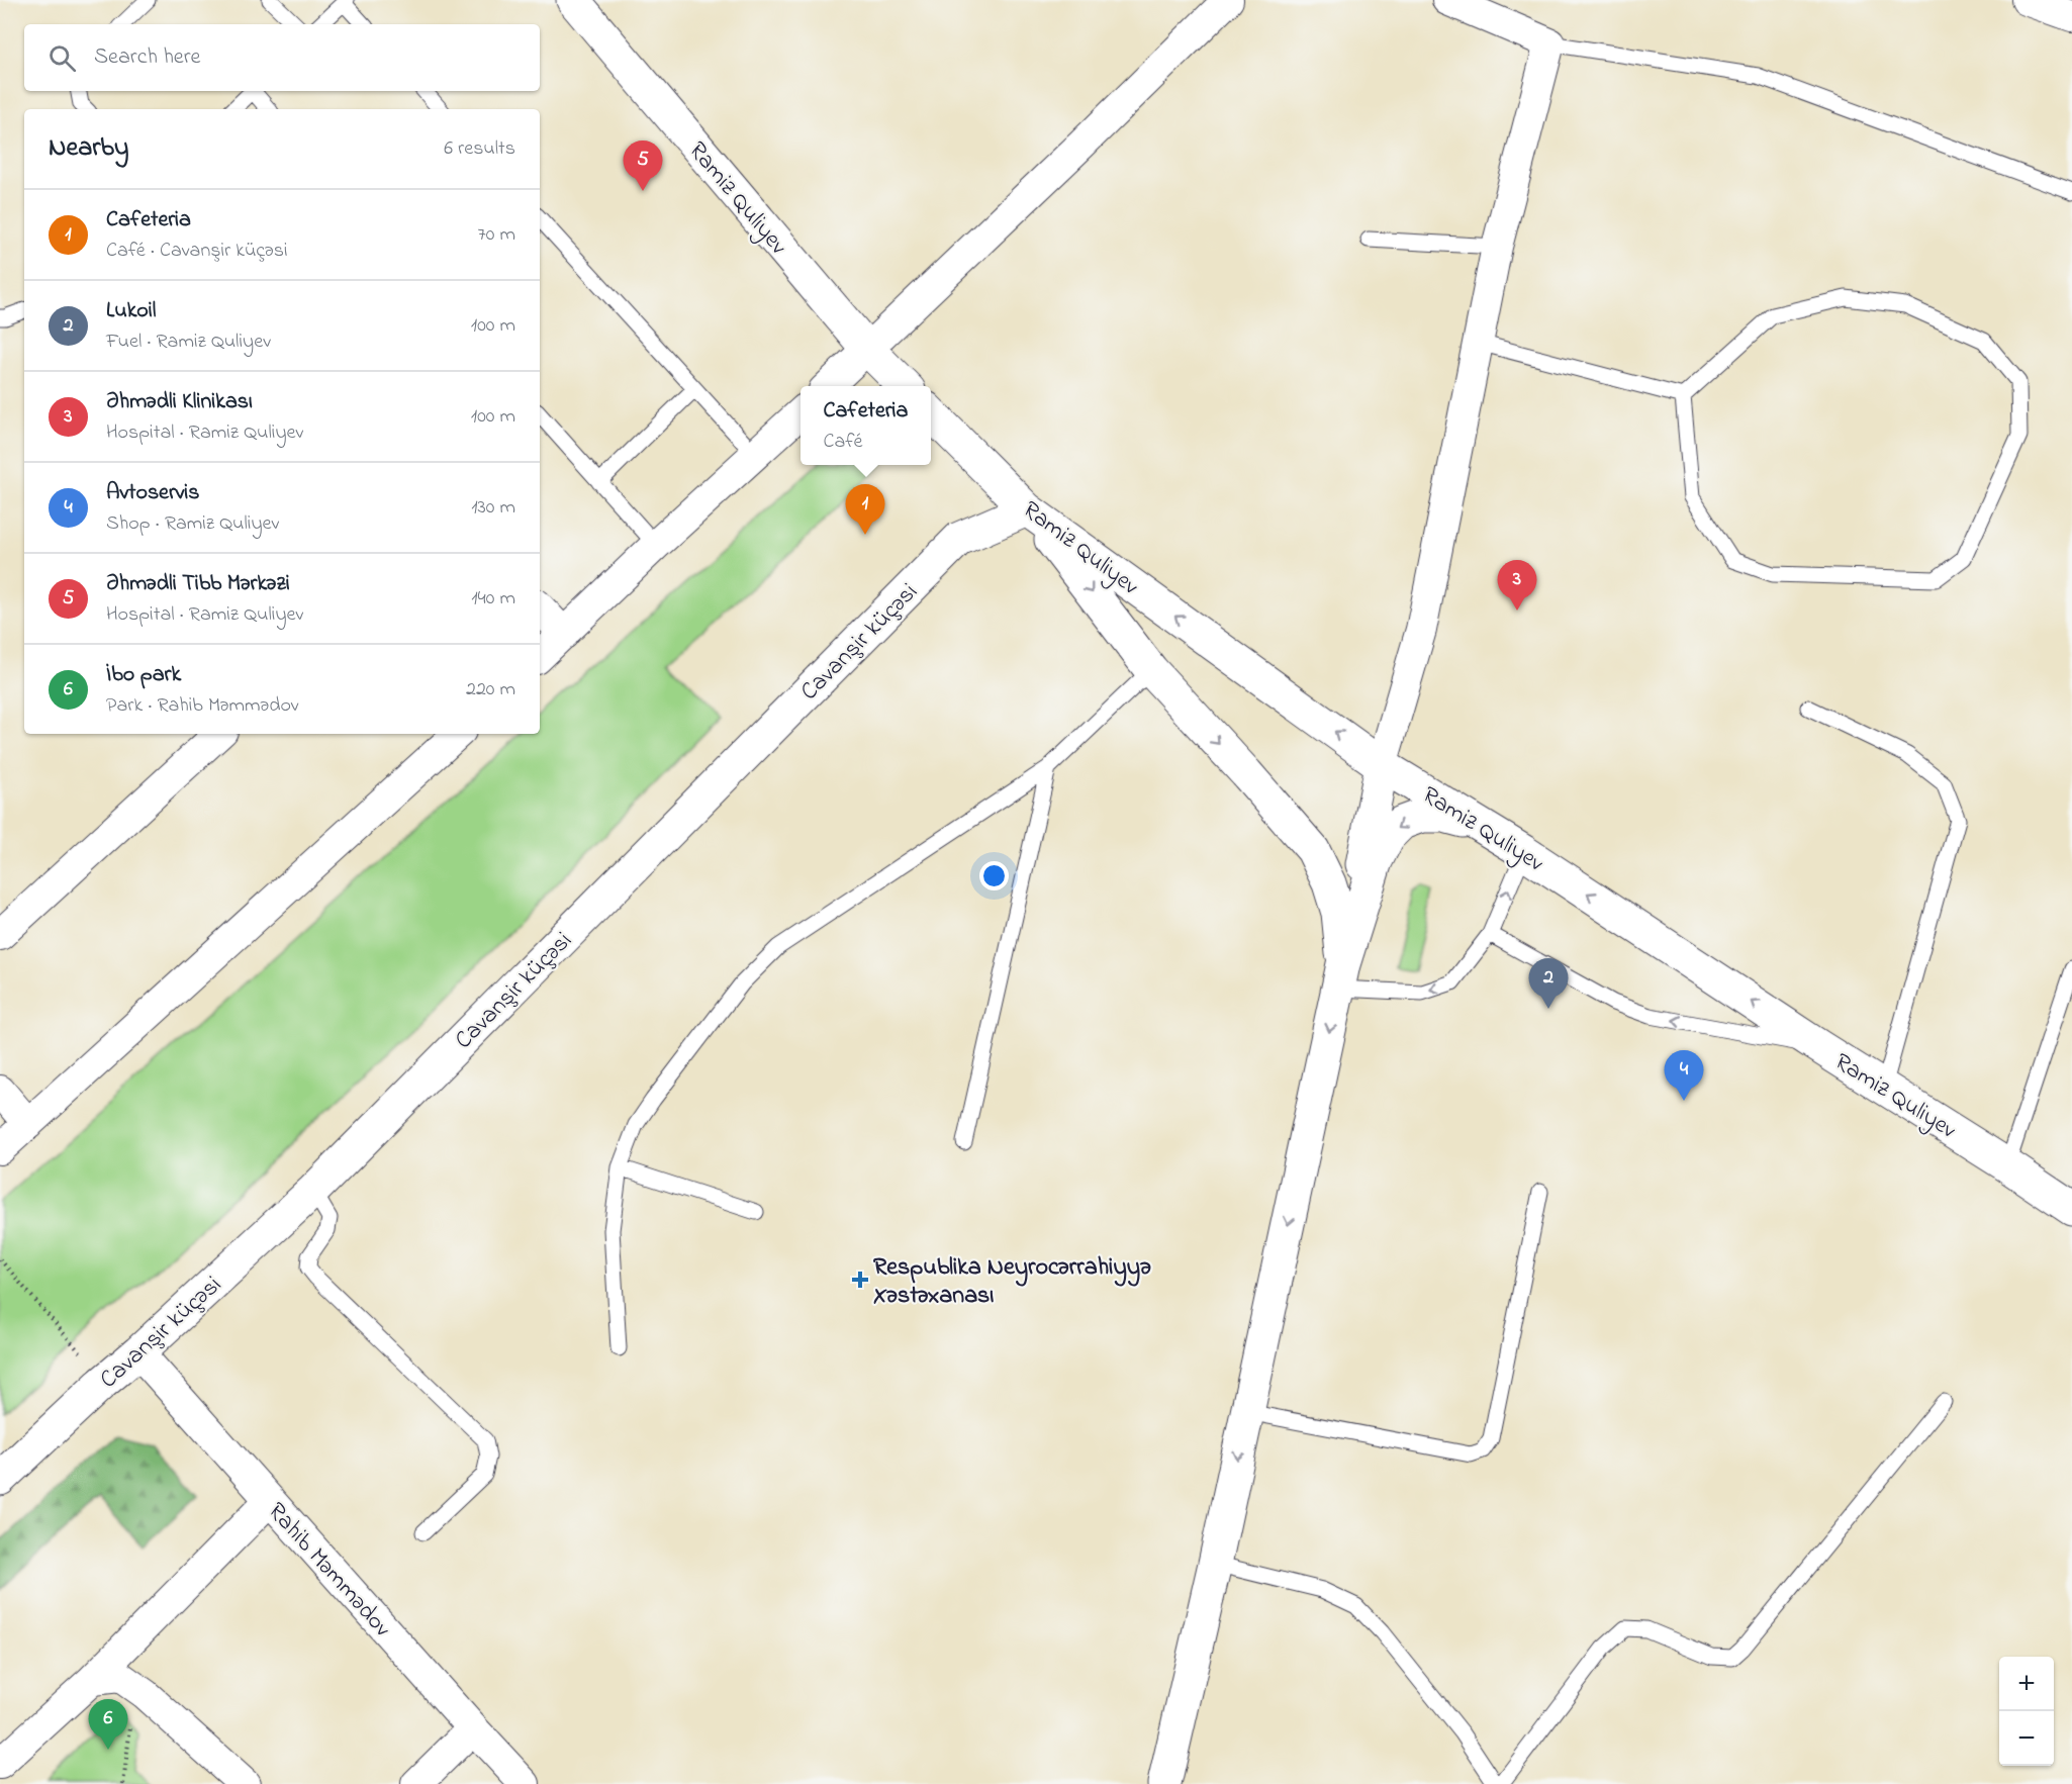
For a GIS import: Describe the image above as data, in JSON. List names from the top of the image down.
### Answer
{
  "streets": {
    "main road": ["Ramiz Quliyev", "Cavanşir küçəsi"],
    "street": ["Rahib Məmmədov"]
  },
  "crossings": [
    ["Ramiz Quliyev", "Cavanşir küçəsi"],
    ["Cavanşir küçəsi", "Rahib Məmmədov"]
  ],
  "one_way": ["Ramiz Quliyev"],
  "places": {
    "health": ["Respublika Neyrocərrahiyyə Xəstəxanası"]
  },
  "page": {
    "search": "Search here",
    "heading": ["Nearby", "6 results"],
    "pins": [
      "5",
      "1",
      "3",
      "2",
      "4",
      "6"
    ],
    "list": [
      {
        "mark": "1",
        "name": "Cafeteria",
        "note": "Café · Cavanşir küçəsi",
        "value": "70 m"
      },
      {
        "mark": "2",
        "name": "Lukoil",
        "note": "Fuel · Ramiz Quliyev",
        "value": "100 m"
      },
      {
        "mark": "3",
        "name": "Əhmədli Klinikası",
        "note": "Hospital · Ramiz Quliyev",
        "value": "100 m"
      },
      {
        "mark": "4",
        "name": "Avtoservis",
        "note": "Shop · Ramiz Quliyev",
        "value": "130 m"
      },
      {
        "mark": "5",
        "name": "Əhmədli Tibb Mərkəzi",
        "note": "Hospital · Ramiz Quliyev",
        "value": "140 m"
      },
      {
        "mark": "6",
        "name": "İbo park",
        "note": "Park · Rahib Məmmədov",
        "value": "220 m"
      }
    ],
    "popup": ["Cafeteria", "Café"],
    "map_buttons": ["+", "−"]
  }
}
